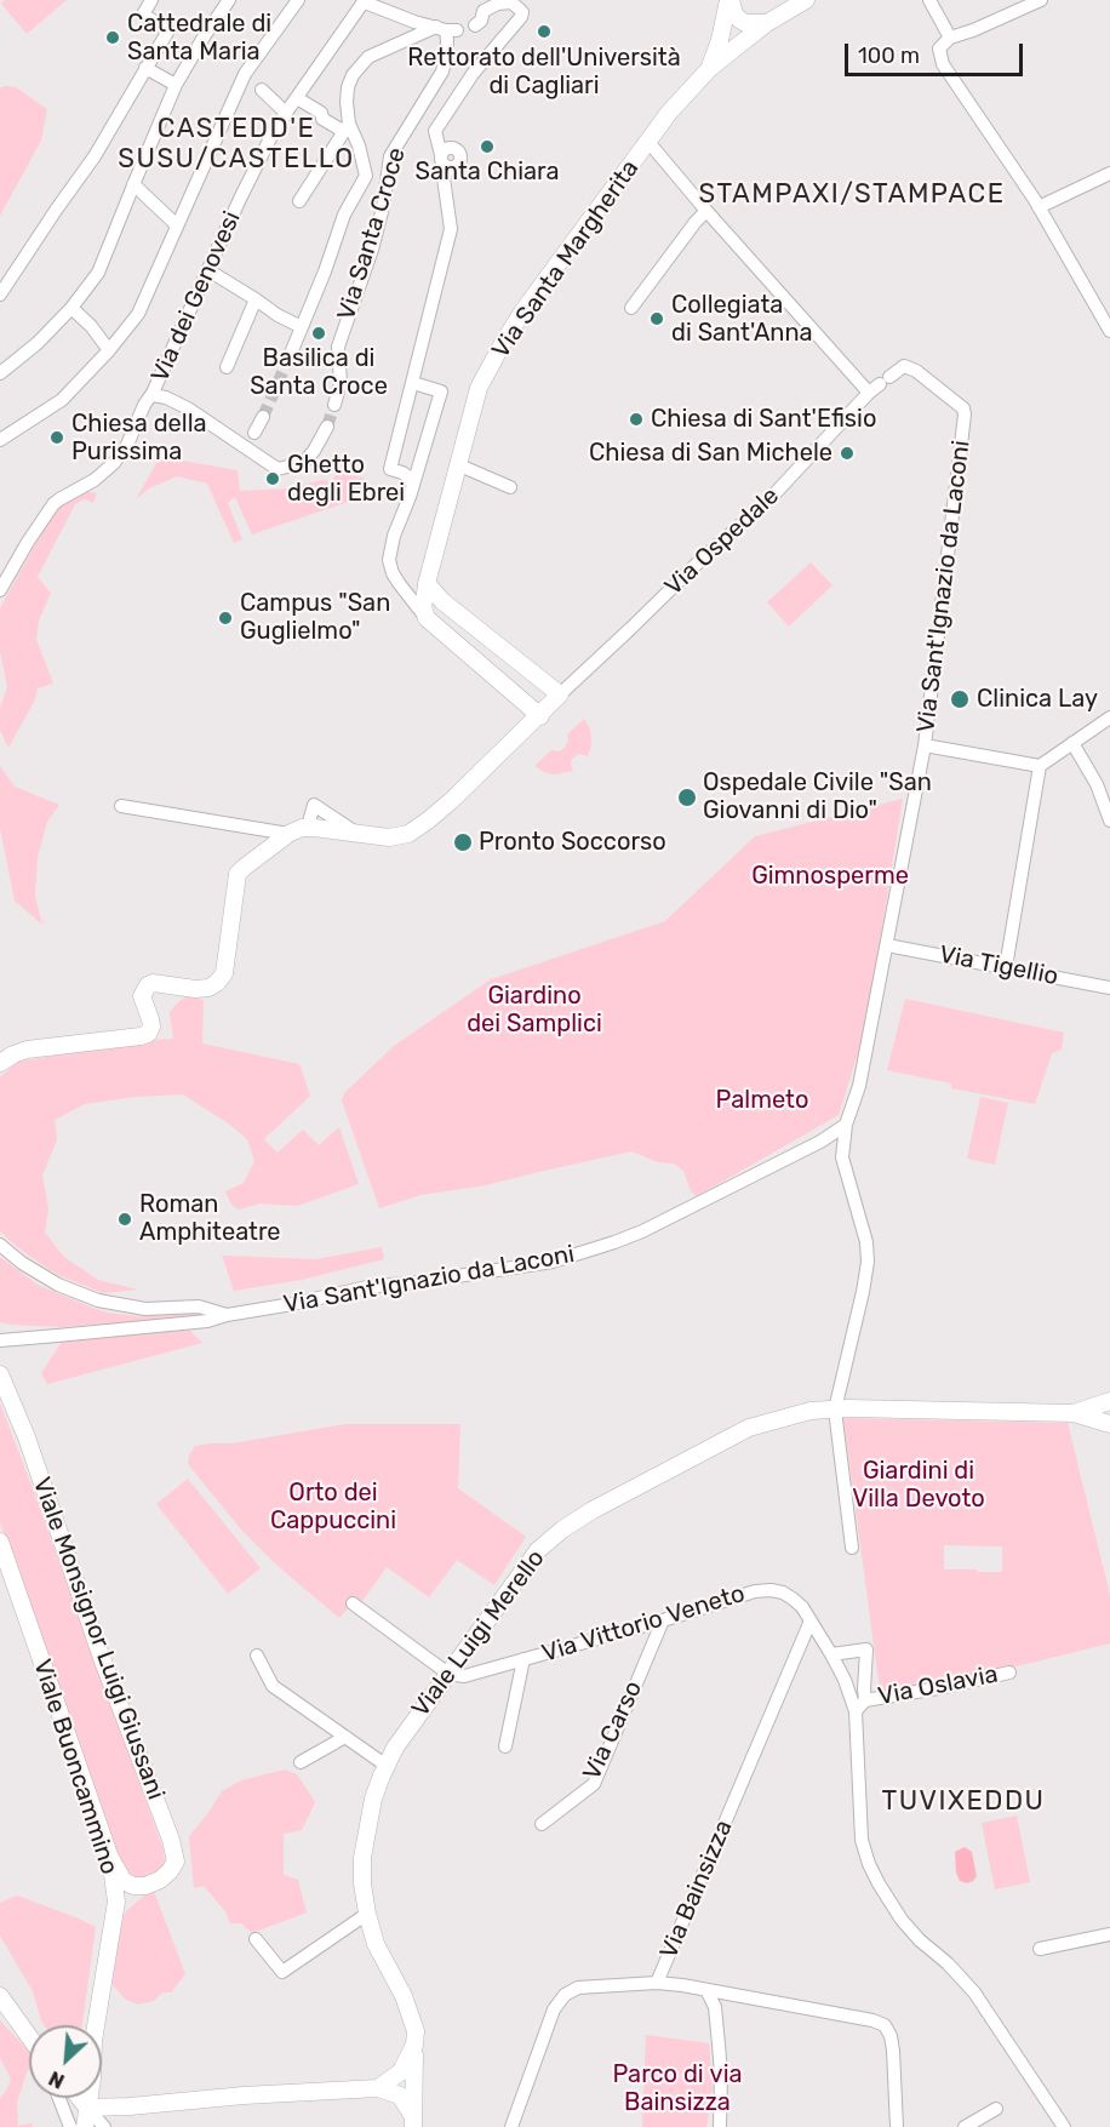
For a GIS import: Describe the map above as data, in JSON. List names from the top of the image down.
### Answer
{
  "streets": {
    "street": [
      "Via Santa Croce",
      "Via Santa Margherita",
      "Via dei Genovesi",
      "Via Ospedale",
      "Via Sant'Ignazio da Laconi",
      "Via Tigellio",
      "Via Vittorio Veneto",
      "Viale Luigi Merello",
      "Viale Monsignor Luigi Giussani",
      "Via Oslavia",
      "Via Carso",
      "Viale Buoncammino",
      "Via Bainsizza"
    ]
  },
  "crossings": [
    ["Via Ospedale", "Via Sant'Ignazio da Laconi"],
    ["Via Sant'Ignazio da Laconi", "Via Tigellio"],
    ["Via Vittorio Veneto", "Viale Luigi Merello"],
    ["Via Vittorio Veneto", "Via Oslavia"],
    ["Via Vittorio Veneto", "Via Carso"],
    ["Via Vittorio Veneto", "Via Bainsizza"],
    ["Viale Monsignor Luigi Giussani", "Viale Buoncammino"]
  ],
  "districts": ["CASTEDD'E SUSU/CASTELLO", "STAMPAXI/STAMPACE", "TUVIXEDDU"],
  "parks": [
    "Gimnosperme",
    "Giardino dei Samplici",
    "Palmeto",
    "Giardini di Villa Devoto",
    "Orto dei Cappuccini",
    "Parco di via Bainsizza"
  ],
  "places": [
    "Rettorato dell'Università di Cagliari",
    "Cattedrale di Santa Maria",
    "Santa Chiara",
    "Collegiata di Sant'Anna",
    "Basilica di Santa Croce",
    "Chiesa di Sant'Efisio",
    "Chiesa della Purissima",
    "Chiesa di San Michele",
    "Ghetto degli Ebrei",
    "Campus \"San Guglielmo\"",
    "Clinica Lay",
    "Ospedale Civile \"San Giovanni di Dio\"",
    "Pronto Soccorso",
    "Roman Amphiteatre"
  ],
  "scale_bar": "100 m",
  "north": "bottom left"
}
